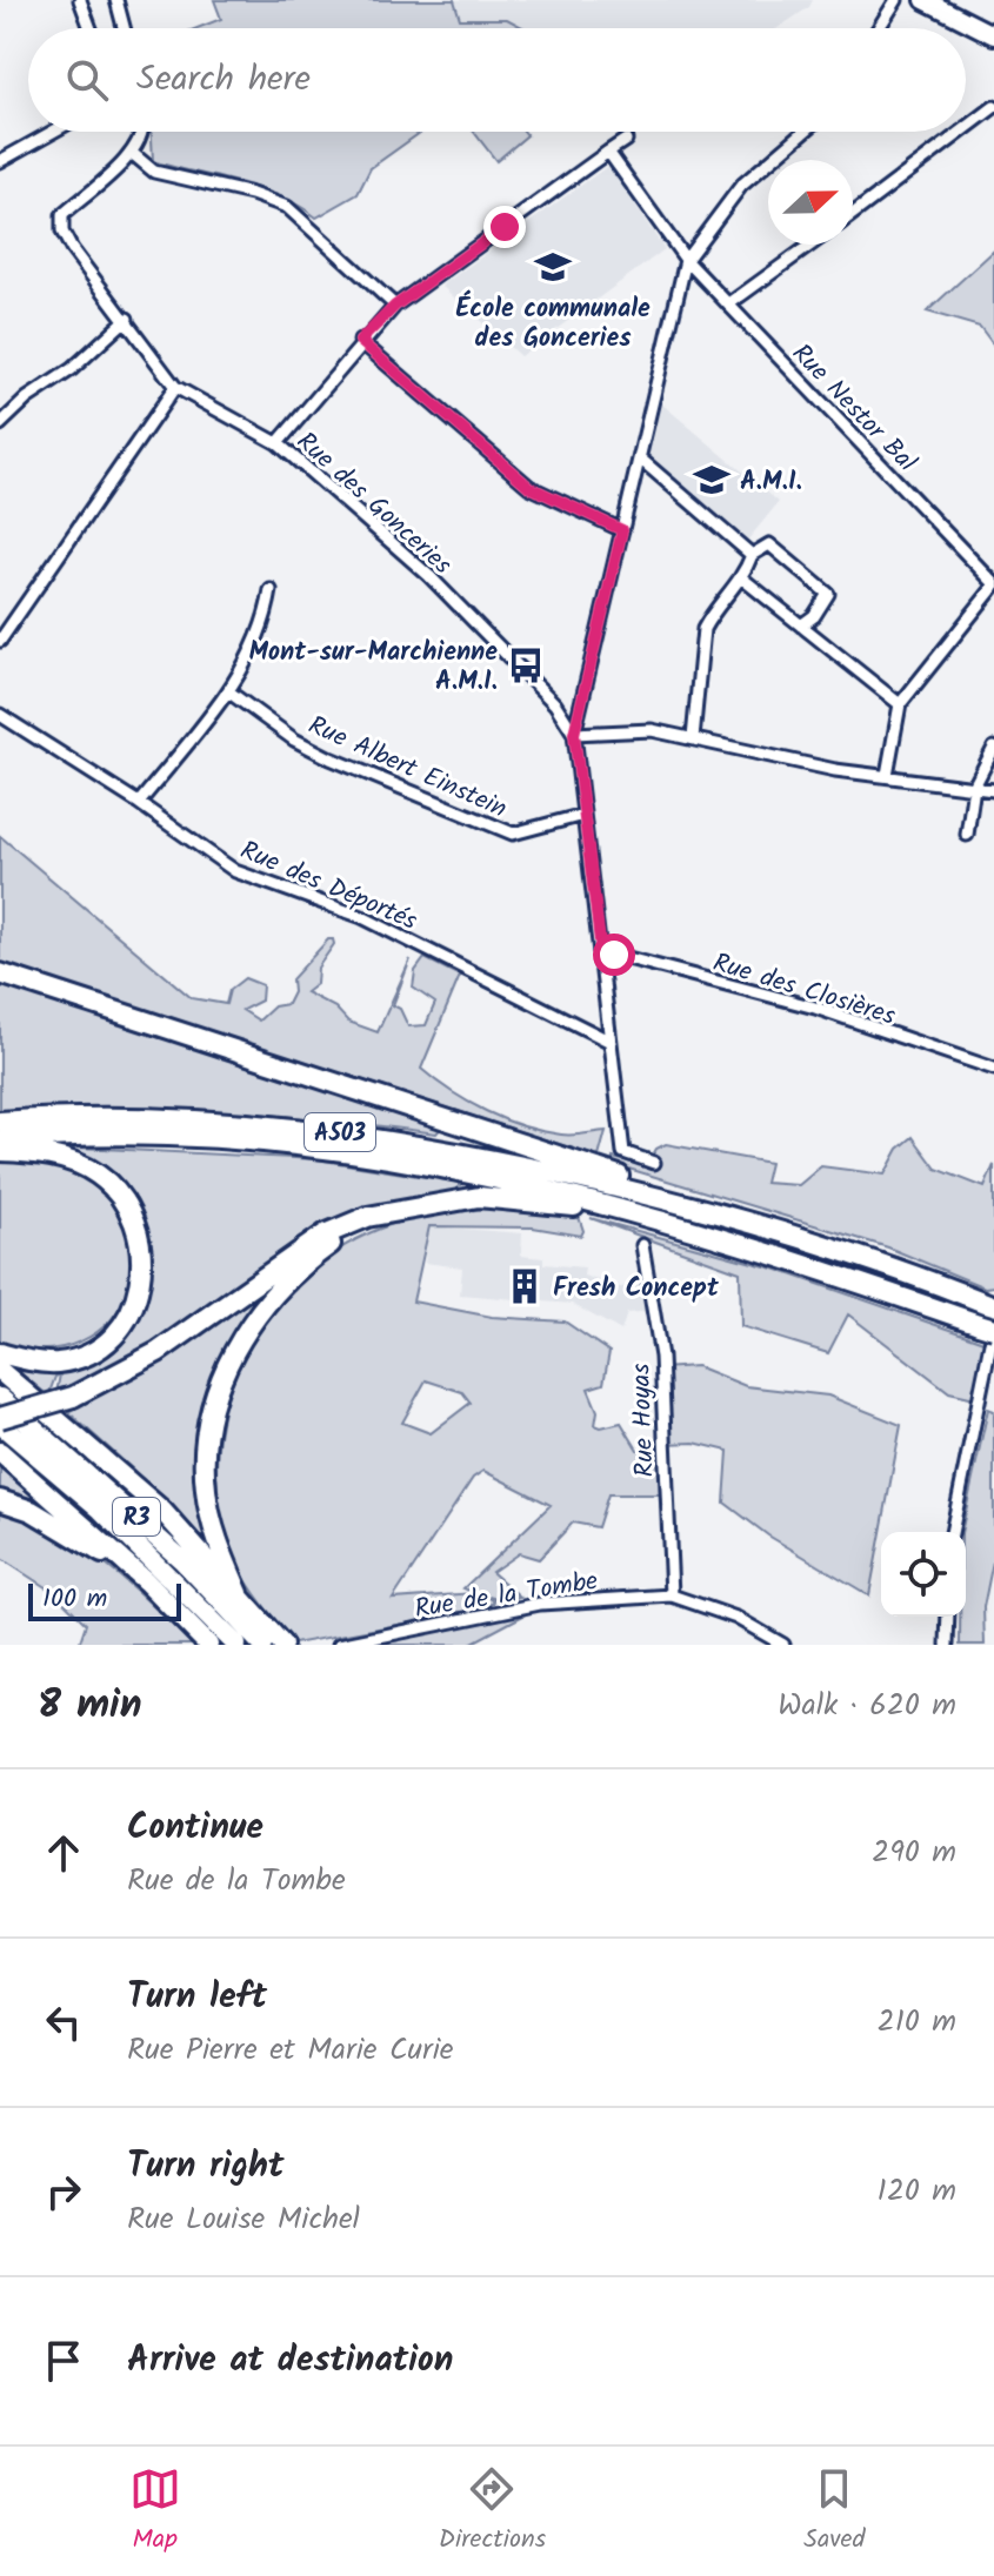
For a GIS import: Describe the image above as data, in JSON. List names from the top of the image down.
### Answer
{
  "streets": {
    "highway": ["A503", "R3"],
    "street": [
      "Rue Nestor Bal",
      "Rue des Gonceries",
      "Rue Albert Einstein",
      "Rue des Déportés",
      "Rue des Closières",
      "Rue Hoyas",
      "Rue de la Tombe"
    ]
  },
  "crossings": [
    ["Rue Hoyas", "Rue de la Tombe"]
  ],
  "places": {
    "school or university": ["École communale des Gonceries", "A.M.I."],
    "bus stop": ["Mont-sur-Marchienne A.M.I."],
    "building": ["Fresh Concept"]
  },
  "scale_bar": "100 m",
  "north": "right",
  "page": {
    "search": "Search here",
    "scale": "100 m",
    "heading": ["8 min", "Walk · 620 m"],
    "list": [
      ["Continue", "Rue de la Tombe", "290 m"],
      ["Turn left", "Rue Pierre et Marie Curie", "210 m"],
      ["Turn right", "Rue Louise Michel", "120 m"],
      "Arrive at destination"
    ],
    "nav": ["Map", "Directions", "Saved"]
  }
}
